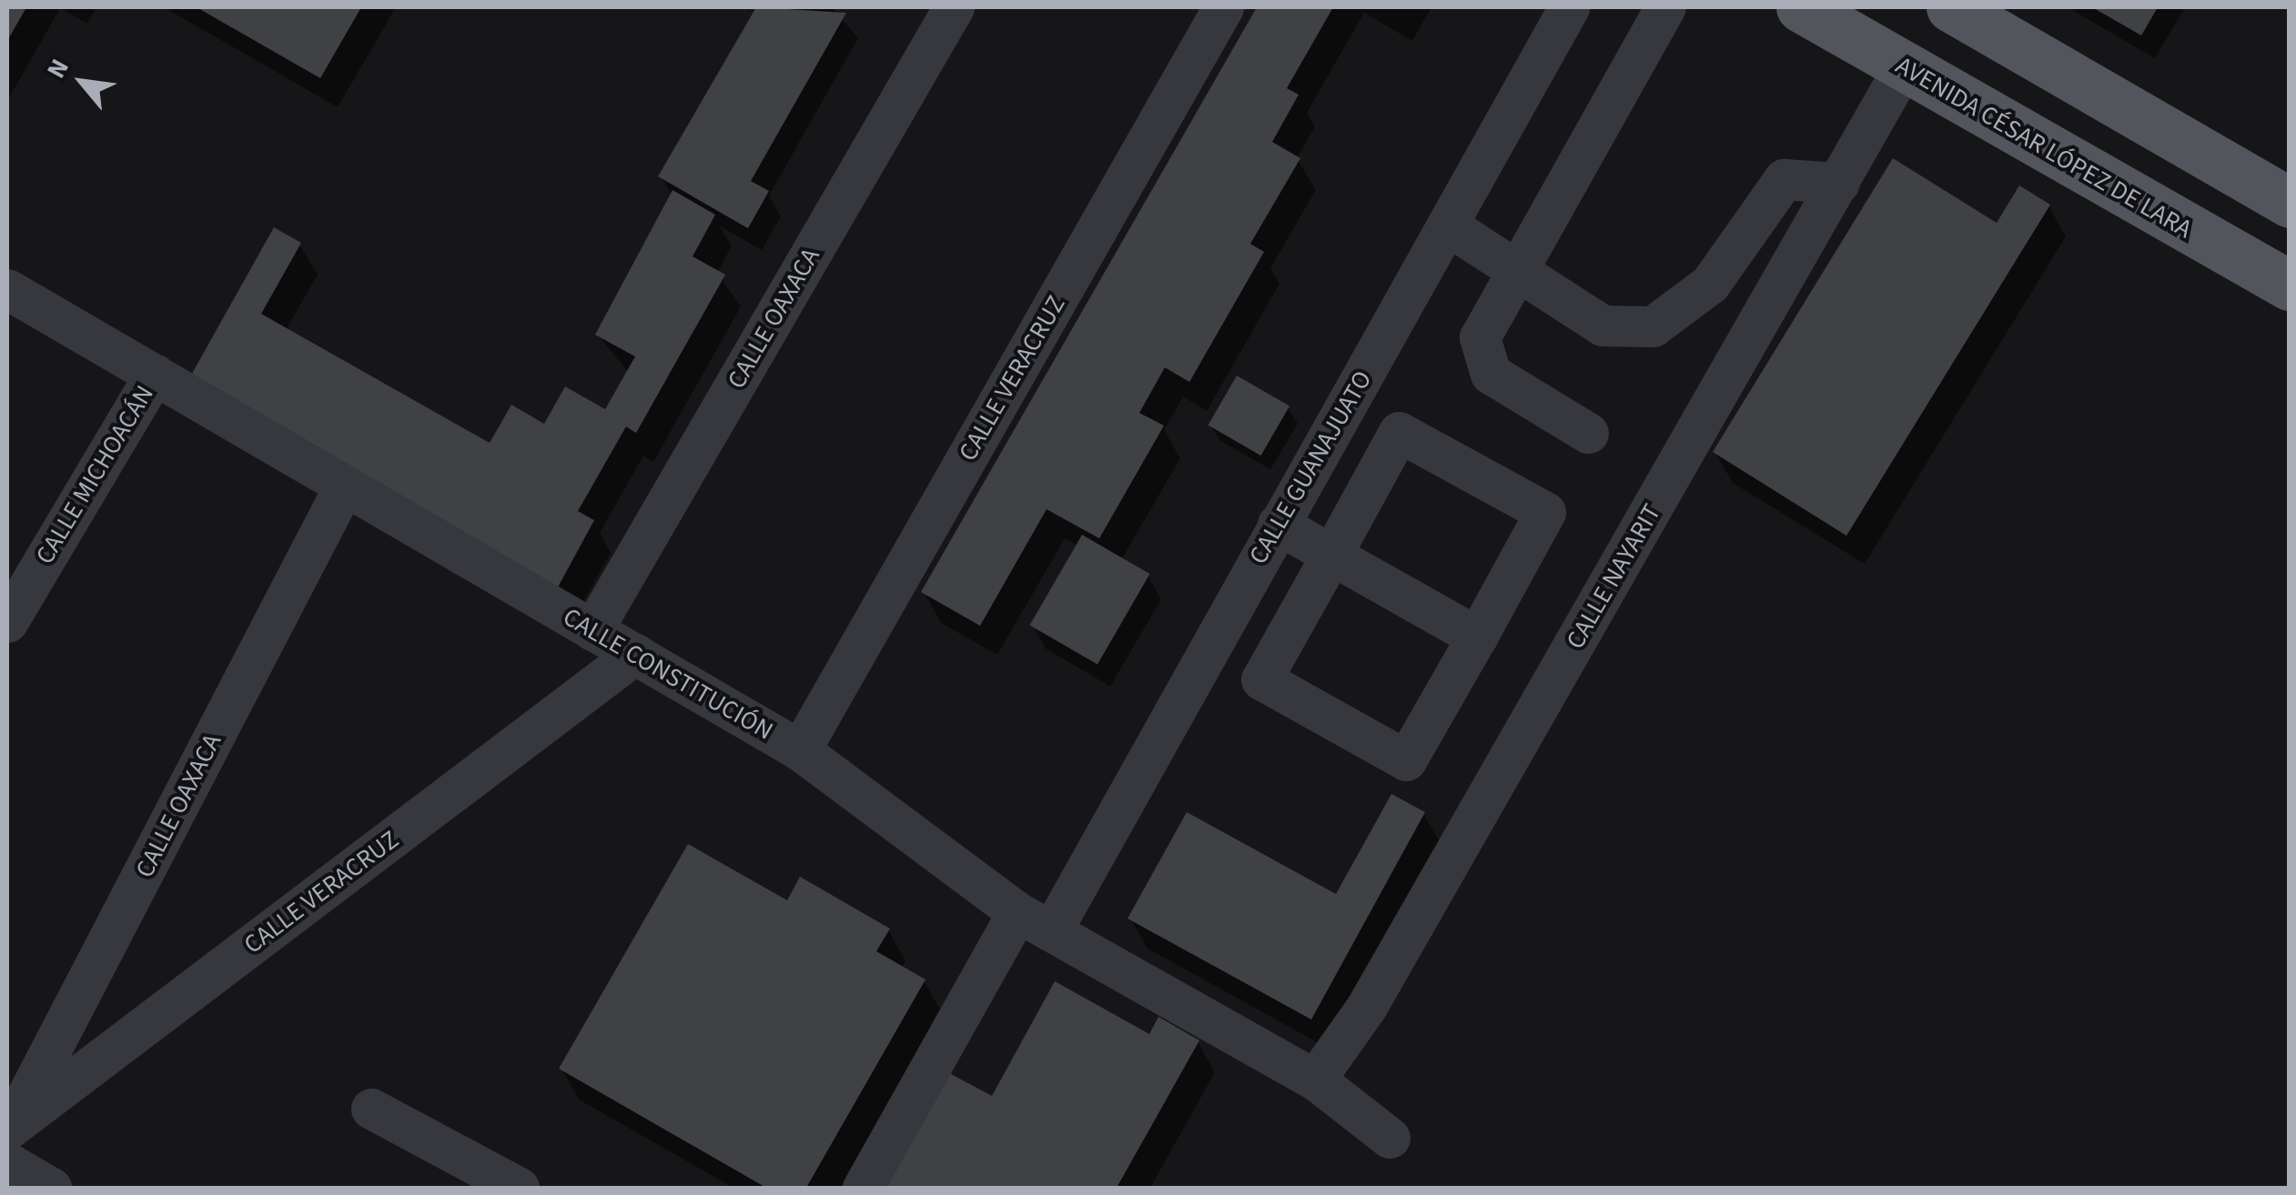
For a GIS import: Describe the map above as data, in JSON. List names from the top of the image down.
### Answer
{
  "streets": {
    "main road": ["AVENIDA CÉSAR LÓPEZ DE LARA"],
    "street": [
      "CALLE OAXACA",
      "CALLE VERACRUZ",
      "CALLE GUANAJUATO",
      "CALLE MICHOACÁN",
      "CALLE NAYARIT",
      "CALLE CONSTITUCIÓN"
    ]
  },
  "crossings": [
    ["AVENIDA CÉSAR LÓPEZ DE LARA", "CALLE NAYARIT"],
    ["CALLE OAXACA", "CALLE VERACRUZ"],
    ["CALLE OAXACA", "CALLE CONSTITUCIÓN"],
    ["CALLE VERACRUZ", "CALLE CONSTITUCIÓN"],
    ["CALLE GUANAJUATO", "CALLE CONSTITUCIÓN"],
    ["CALLE MICHOACÁN", "CALLE CONSTITUCIÓN"],
    ["CALLE NAYARIT", "CALLE CONSTITUCIÓN"]
  ],
  "north": "top left"
}
